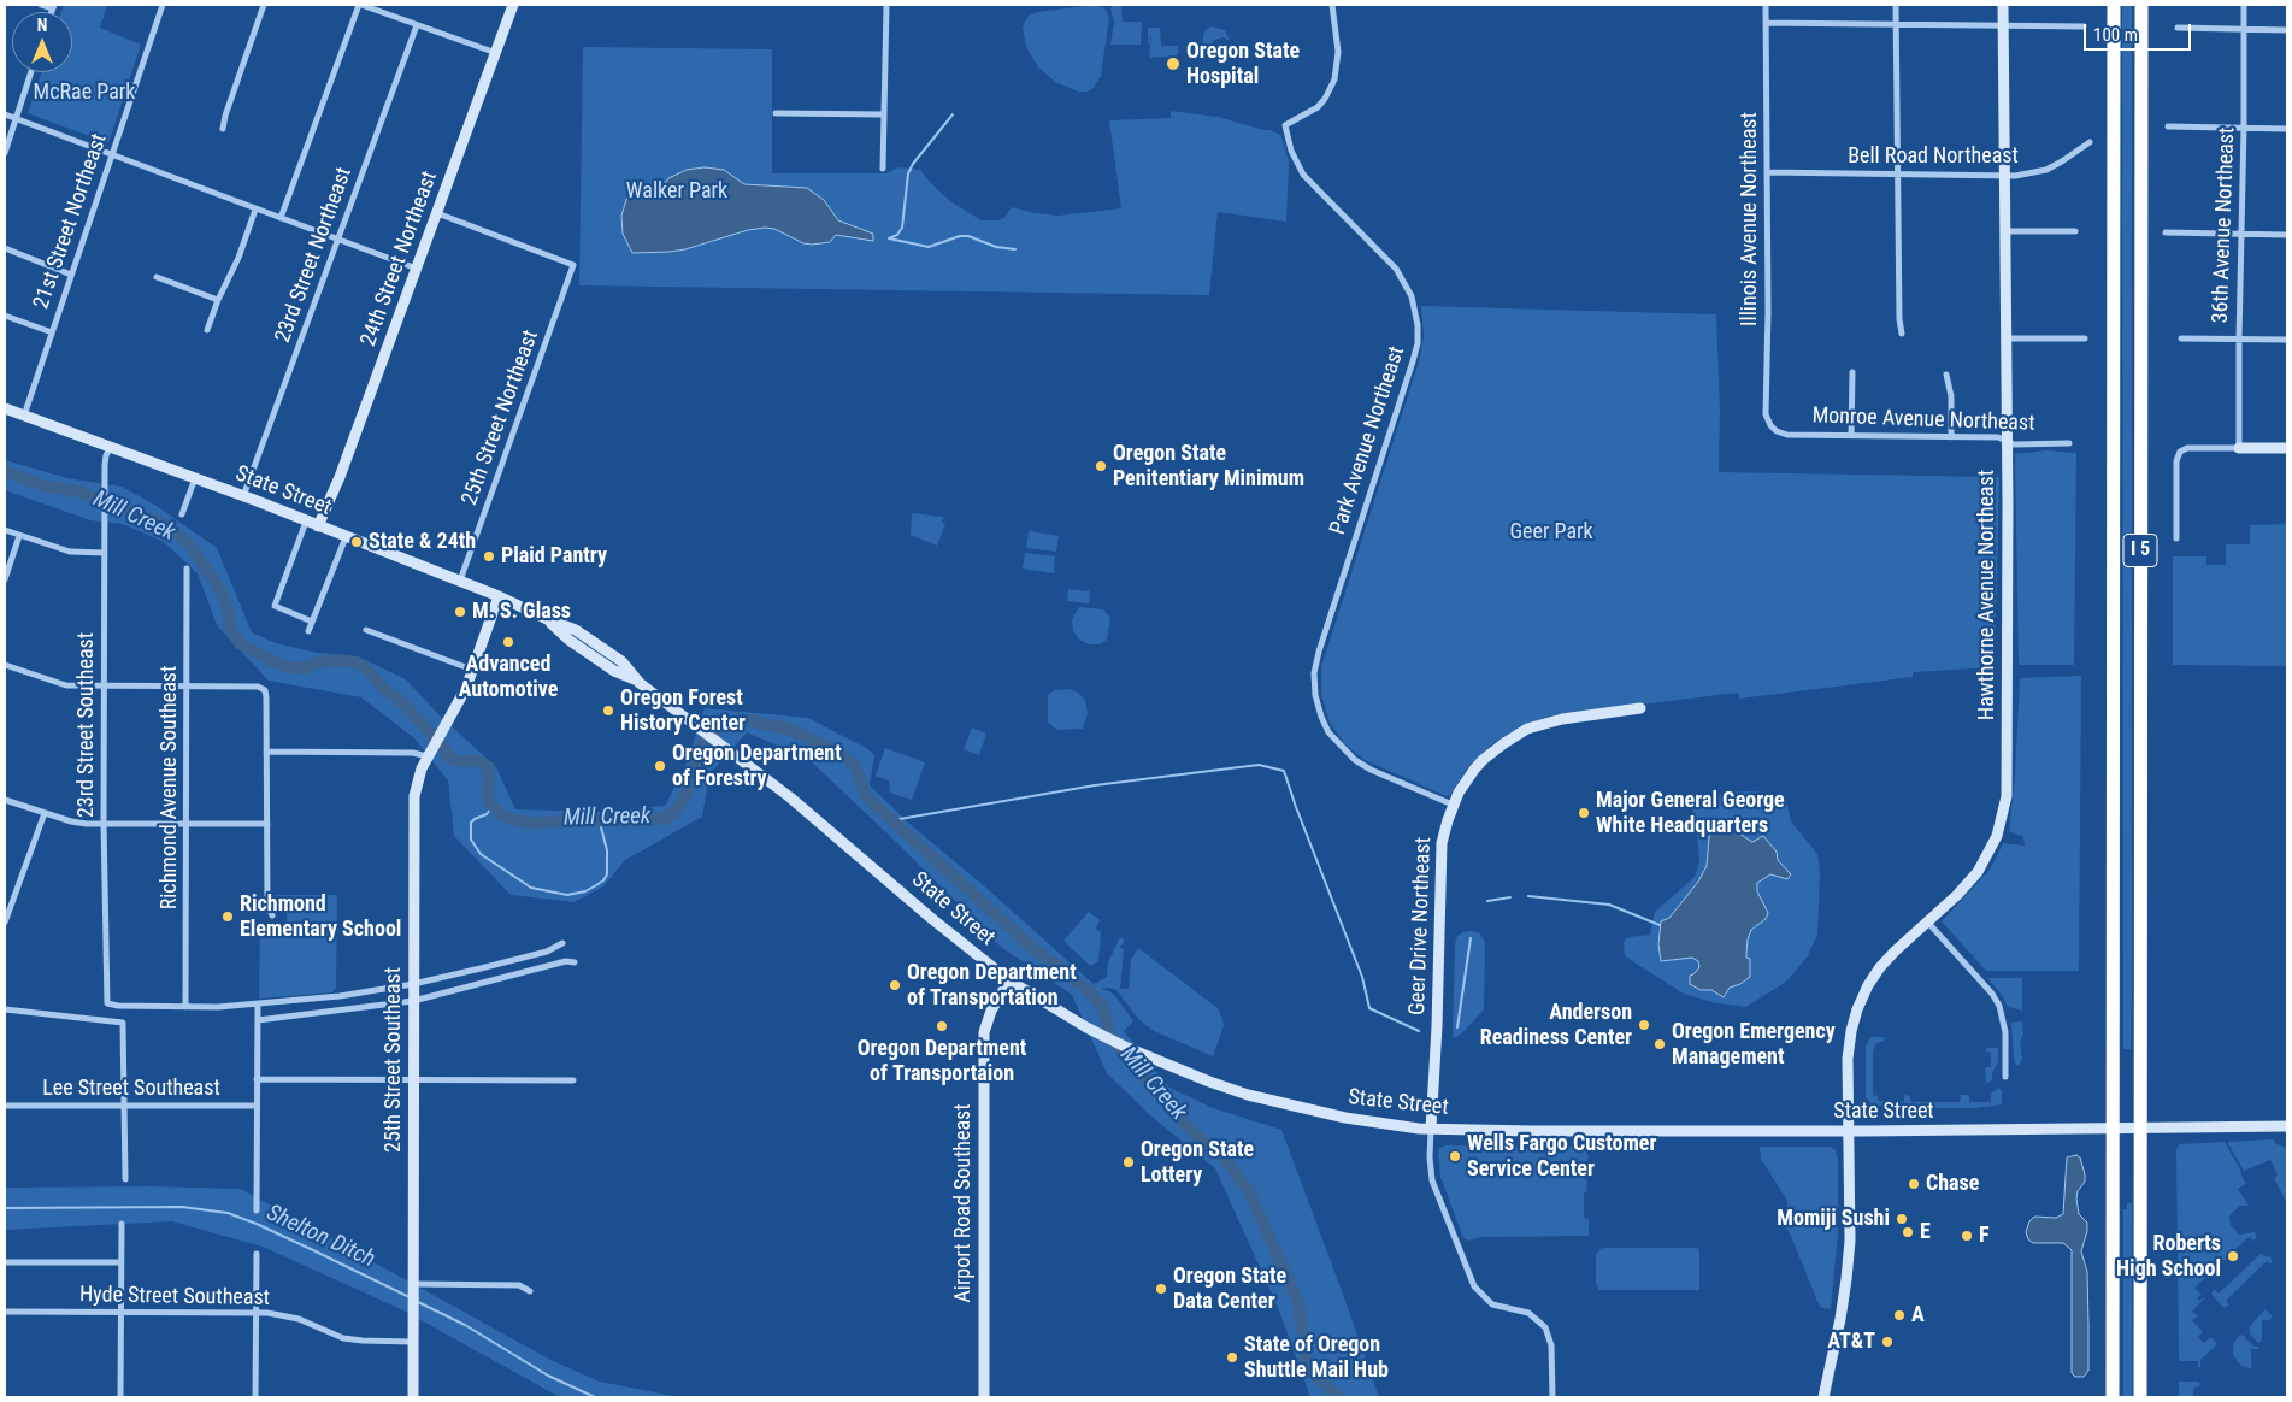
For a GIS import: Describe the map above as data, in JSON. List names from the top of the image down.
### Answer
{
  "streets": {
    "highway": ["I 5"],
    "main road": [
      "24th Street Northeast",
      "State Street",
      "Hawthorne Avenue Northeast",
      "Geer Drive Northeast",
      "25th Street Southeast",
      "Airport Road Southeast"
    ],
    "street": [
      "Bell Road Northeast",
      "Illinois Avenue Northeast",
      "21st Street Northeast",
      "36th Avenue Northeast",
      "23rd Street Northeast",
      "25th Street Northeast",
      "Monroe Avenue Northeast",
      "Park Avenue Northeast",
      "23rd Street Southeast",
      "Richmond Avenue Southeast",
      "Lee Street Southeast",
      "Hyde Street Southeast"
    ]
  },
  "crossings": [
    ["Bell Road Northeast", "Illinois Avenue Northeast"],
    ["Bell Road Northeast", "Hawthorne Avenue Northeast"],
    ["Illinois Avenue Northeast", "Monroe Avenue Northeast"],
    ["21st Street Northeast", "State Street"],
    ["23rd Street Northeast", "State Street"],
    ["24th Street Northeast", "25th Street Northeast"],
    ["24th Street Northeast", "State Street"],
    ["25th Street Northeast", "State Street"],
    ["Monroe Avenue Northeast", "Hawthorne Avenue Northeast"],
    ["Park Avenue Northeast", "Geer Drive Northeast"],
    ["State Street", "Hawthorne Avenue Northeast"],
    ["State Street", "23rd Street Southeast"],
    ["State Street", "Geer Drive Northeast"],
    ["State Street", "25th Street Southeast"],
    ["State Street", "Airport Road Southeast"],
    ["23rd Street Southeast", "Richmond Avenue Southeast"],
    ["25th Street Southeast", "Hyde Street Southeast"]
  ],
  "water": ["Mill Creek", "Shelton Ditch"],
  "parks": ["McRae Park", "Walker Park", "Geer Park"],
  "places": [
    "Oregon State Hospital",
    "Oregon State Penitentiary Minimum",
    "State & 24th",
    "Plaid Pantry",
    "M. S. Glass",
    "Advanced Automotive",
    "Oregon Forest History Center",
    "Oregon Department of Forestry",
    "Major General George White Headquarters",
    "Richmond Elementary School",
    "Oregon Department of Transportation",
    "Anderson Readiness Center",
    "Oregon Department of Transportaion",
    "Oregon Emergency Management",
    "Wells Fargo Customer Service Center",
    "Oregon State Lottery",
    "Chase",
    "Momiji Sushi",
    "E",
    "F",
    "Roberts High School",
    "Oregon State Data Center",
    "A",
    "AT&T",
    "State of Oregon Shuttle Mail Hub"
  ],
  "scale_bar": "100 m",
  "north": "top"
}
